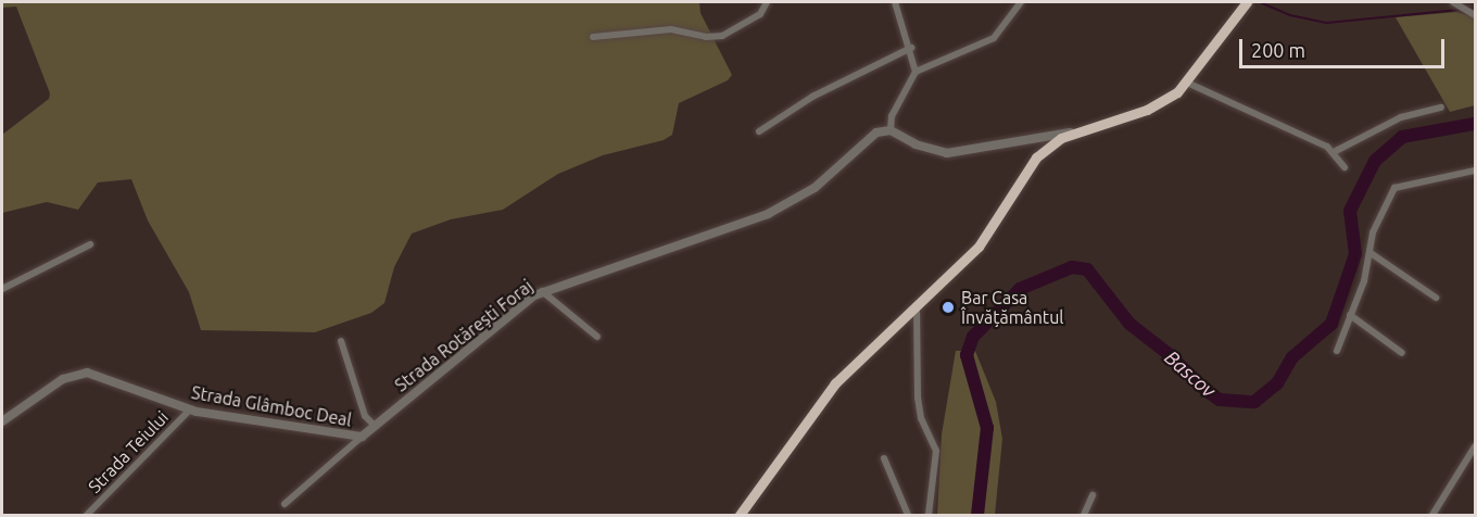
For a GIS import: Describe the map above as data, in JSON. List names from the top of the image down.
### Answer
{
  "streets": {
    "street": ["Strada Rotărești Foraj", "Strada Glâmboc Deal", "Strada Teiului"]
  },
  "crossings": [
    ["Strada Rotărești Foraj", "Strada Glâmboc Deal"],
    ["Strada Glâmboc Deal", "Strada Teiului"]
  ],
  "water": ["Bascov"],
  "places": ["Bar Casa Învățământul"],
  "scale_bar": "200 m"
}
